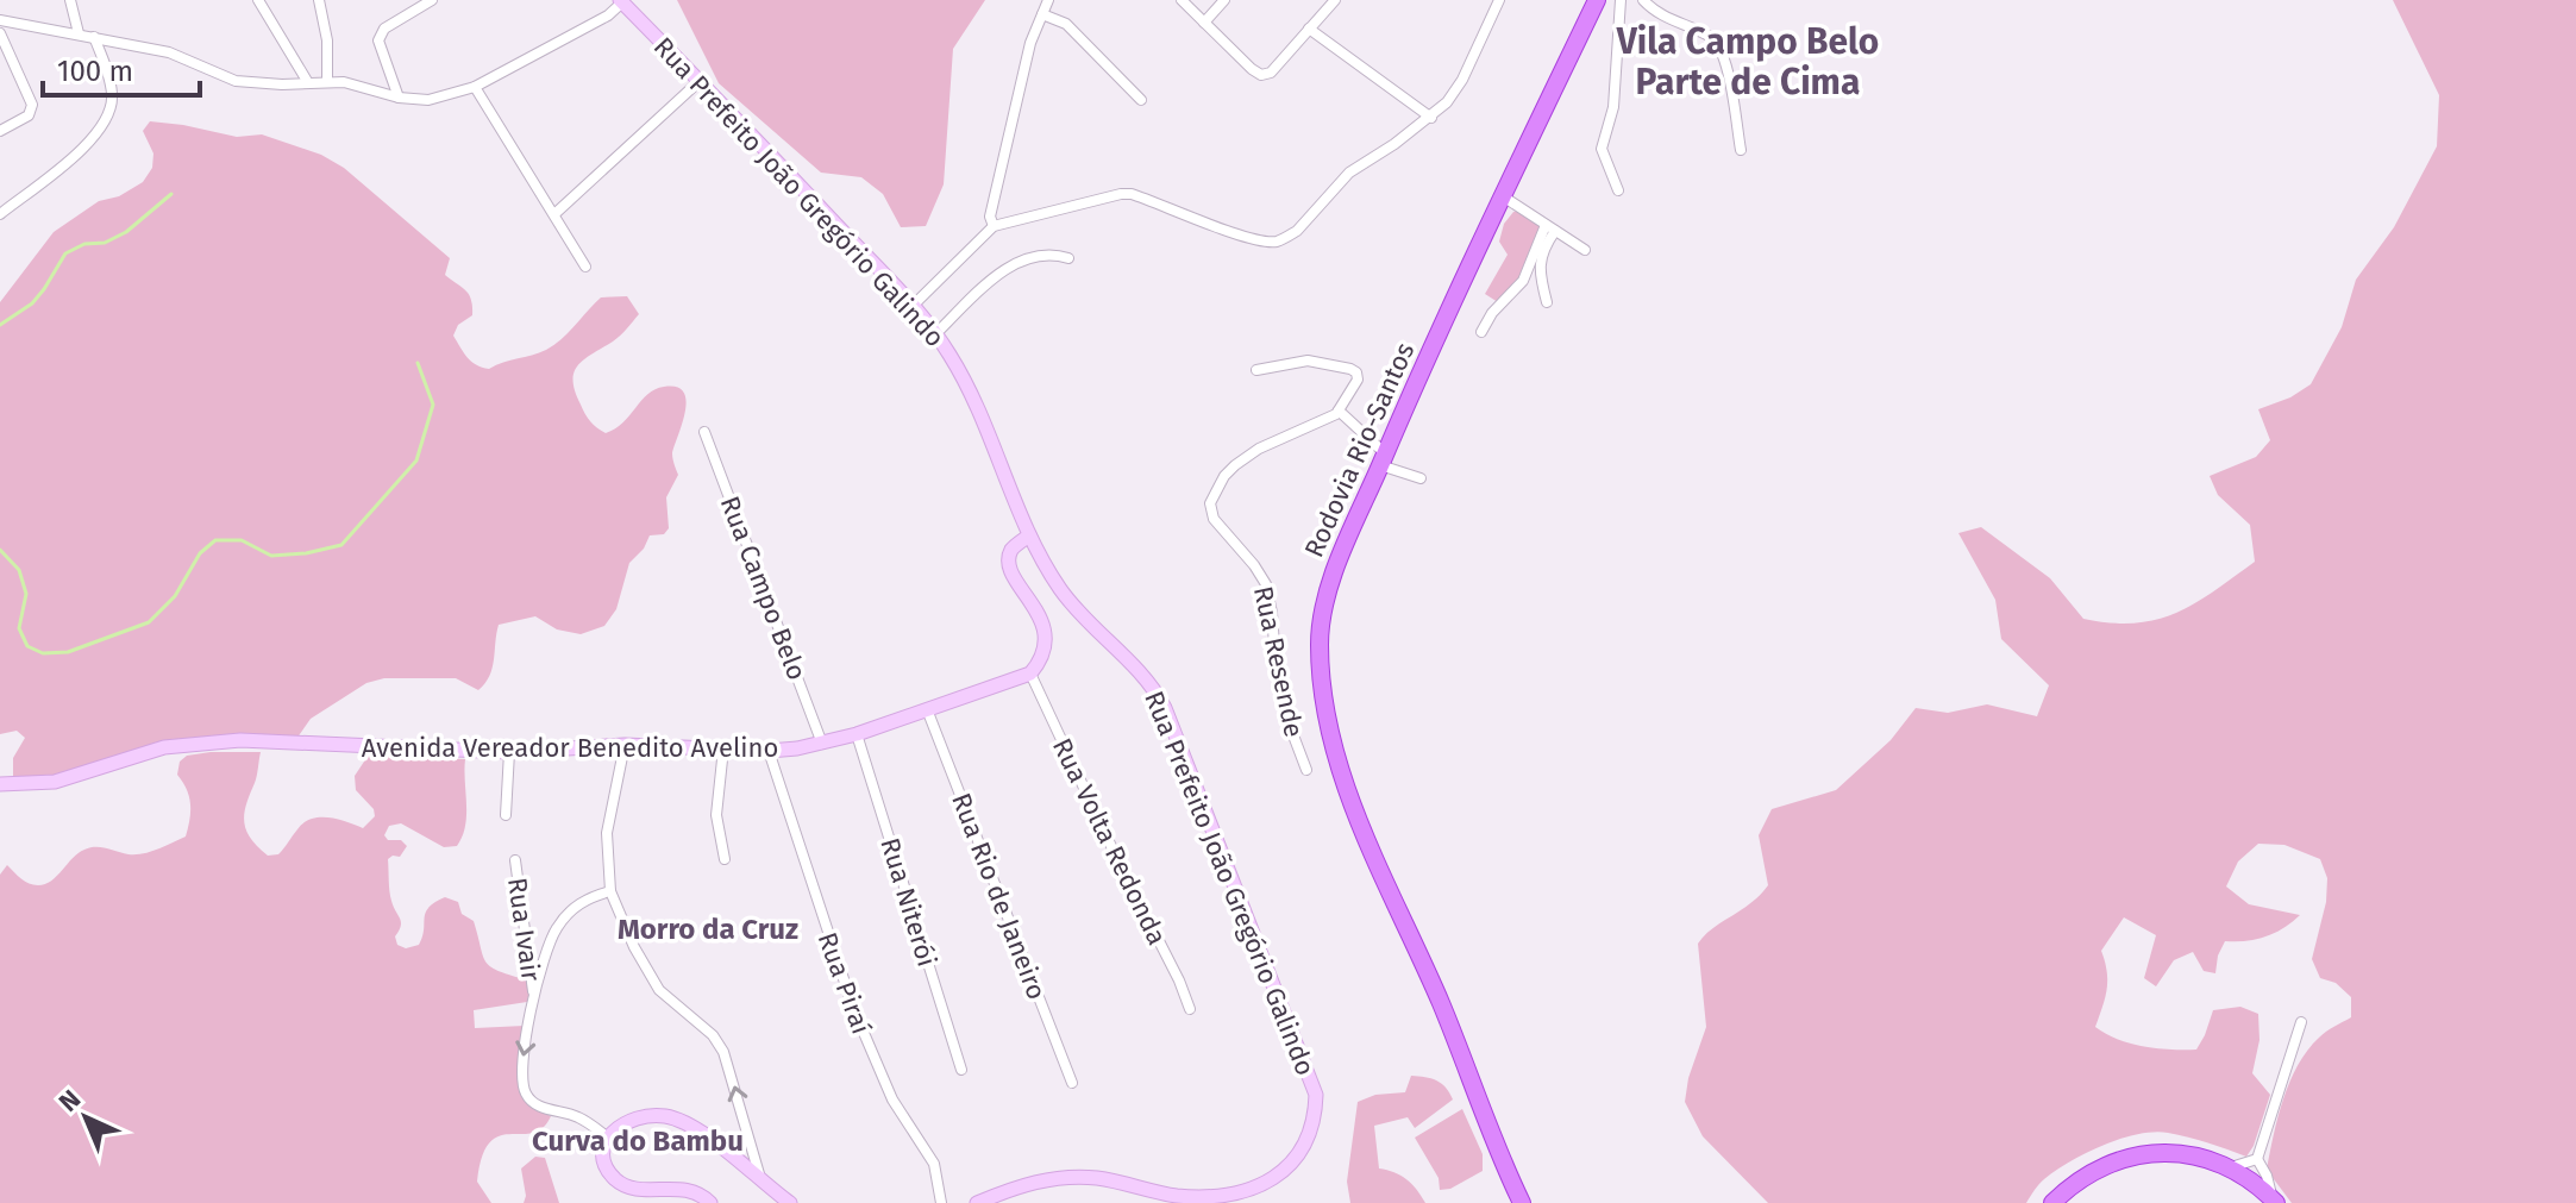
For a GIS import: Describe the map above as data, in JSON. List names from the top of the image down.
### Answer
{
  "streets": {
    "highway": ["Rodovia Rio-Santos"],
    "main road": ["Rua Prefeito João Gregório Galindo", "Avenida Vereador Benedito Avelino"],
    "street": [
      "Rua Campo Belo",
      "Rua Resende",
      "Rua Volta Redonda",
      "Rua Rio de Janeiro",
      "Rua Niterói",
      "Rua Ivair",
      "Rua Piraí"
    ]
  },
  "crossings": [
    ["Rua Campo Belo", "Avenida Vereador Benedito Avelino"],
    ["Avenida Vereador Benedito Avelino", "Rua Volta Redonda"],
    ["Avenida Vereador Benedito Avelino", "Rua Rio de Janeiro"],
    ["Avenida Vereador Benedito Avelino", "Rua Niterói"],
    ["Avenida Vereador Benedito Avelino", "Rua Piraí"]
  ],
  "districts": ["Vila Campo Belo Parte de Cima", "Morro da Cruz", "Curva do Bambu"],
  "scale_bar": "100 m",
  "north": "top left"
}
